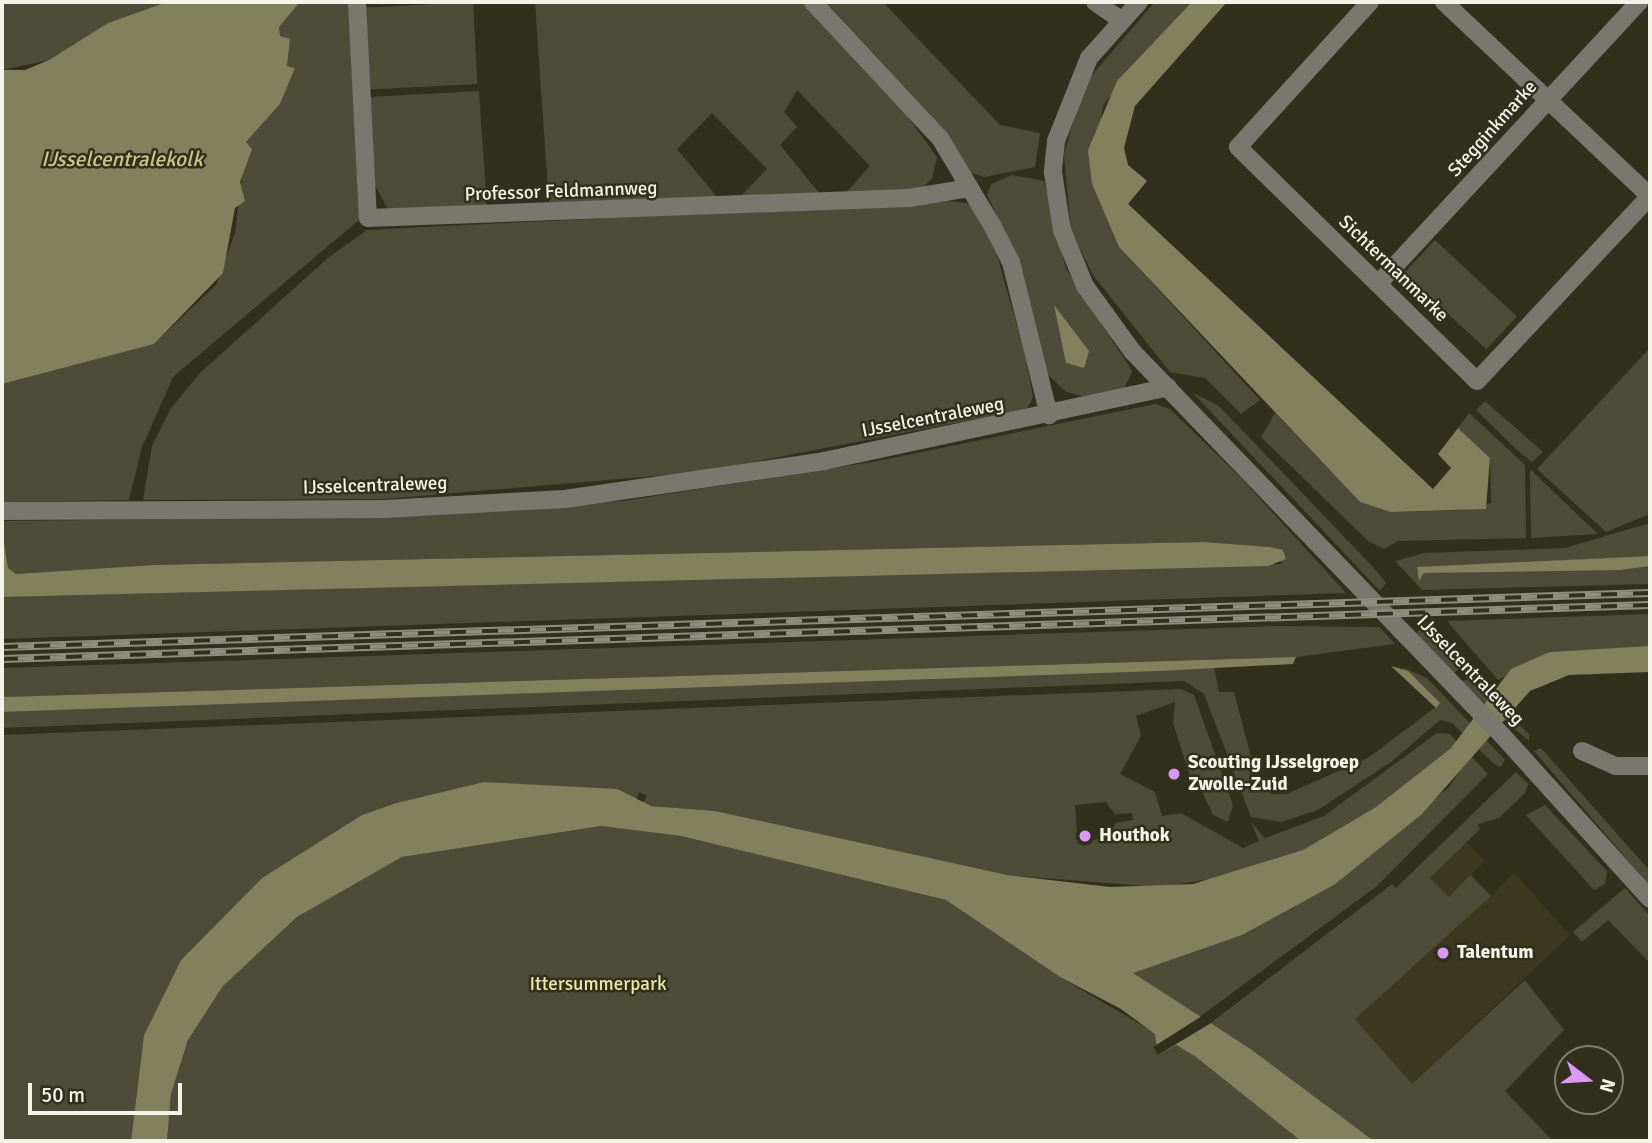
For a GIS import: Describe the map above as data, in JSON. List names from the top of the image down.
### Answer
{
  "streets": {
    "street": [
      "Stegginkmarke",
      "Professor Feldmannweg",
      "Sichtermanmarke",
      "IJsselcentraleweg"
    ]
  },
  "crossings": [
    ["Stegginkmarke", "Sichtermanmarke"]
  ],
  "water": ["IJsselcentralekolk"],
  "parks": ["Ittersummerpark"],
  "places": ["Scouting IJsselgroep Zwolle-Zuid", "Houthok", "Talentum"],
  "scale_bar": "50 m",
  "north": "right"
}
